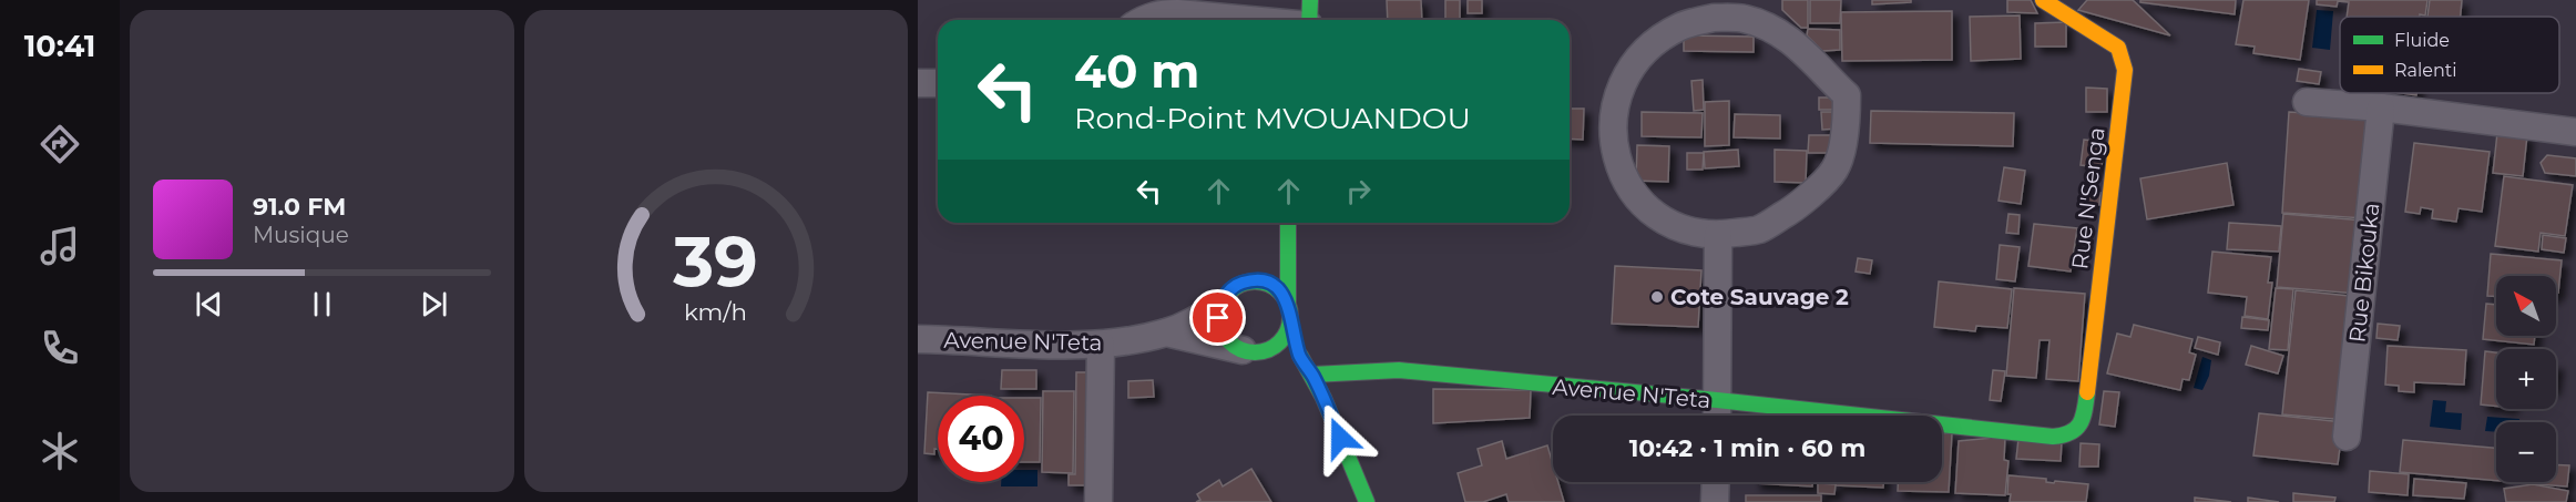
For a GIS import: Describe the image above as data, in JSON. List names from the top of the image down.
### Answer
{
  "streets": {
    "street": ["Rue N'Senga", "Rue Bikouka", "Avenue N'Teta"]
  },
  "crossings": [
    ["Rue N'Senga", "Avenue N'Teta"]
  ],
  "places": ["Cote Sauvage 2"],
  "legend": ["Fluide", "Ralenti"],
  "north": "top left",
  "page": {
    "tabs": "10:41",
    "turn": ["40 m", "Rond-Point MVOUANDOU"],
    "song": ["91.0 FM", "Musique"],
    "map_buttons": ["+", "−"],
    "limit": "40",
    "trip": "10:42 · 1 min · 60 m",
    "gauge": ["39", "km/h"]
  }
}
